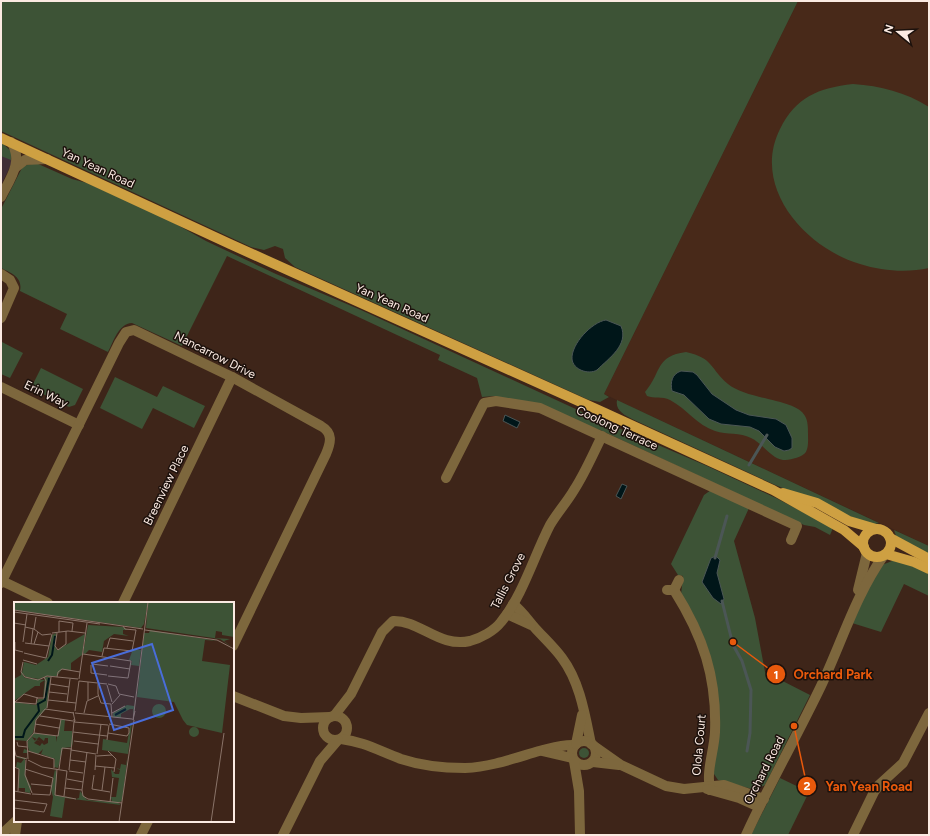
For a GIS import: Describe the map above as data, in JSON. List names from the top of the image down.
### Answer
{
  "streets": {
    "main road": ["Yan Yean Road"],
    "street": [
      "Nancarrow Drive",
      "Erin Way",
      "Coolong Terrace",
      "Breenview Place",
      "Tallis Grove",
      "Olola Court",
      "Orchard Road"
    ]
  },
  "crossings": [
    ["Yan Yean Road", "Orchard Road"],
    ["Nancarrow Drive", "Erin Way"],
    ["Nancarrow Drive", "Breenview Place"],
    ["Coolong Terrace", "Tallis Grove"]
  ],
  "places": ["Orchard Park", "Yan Yean Road"],
  "north": "left"
}
